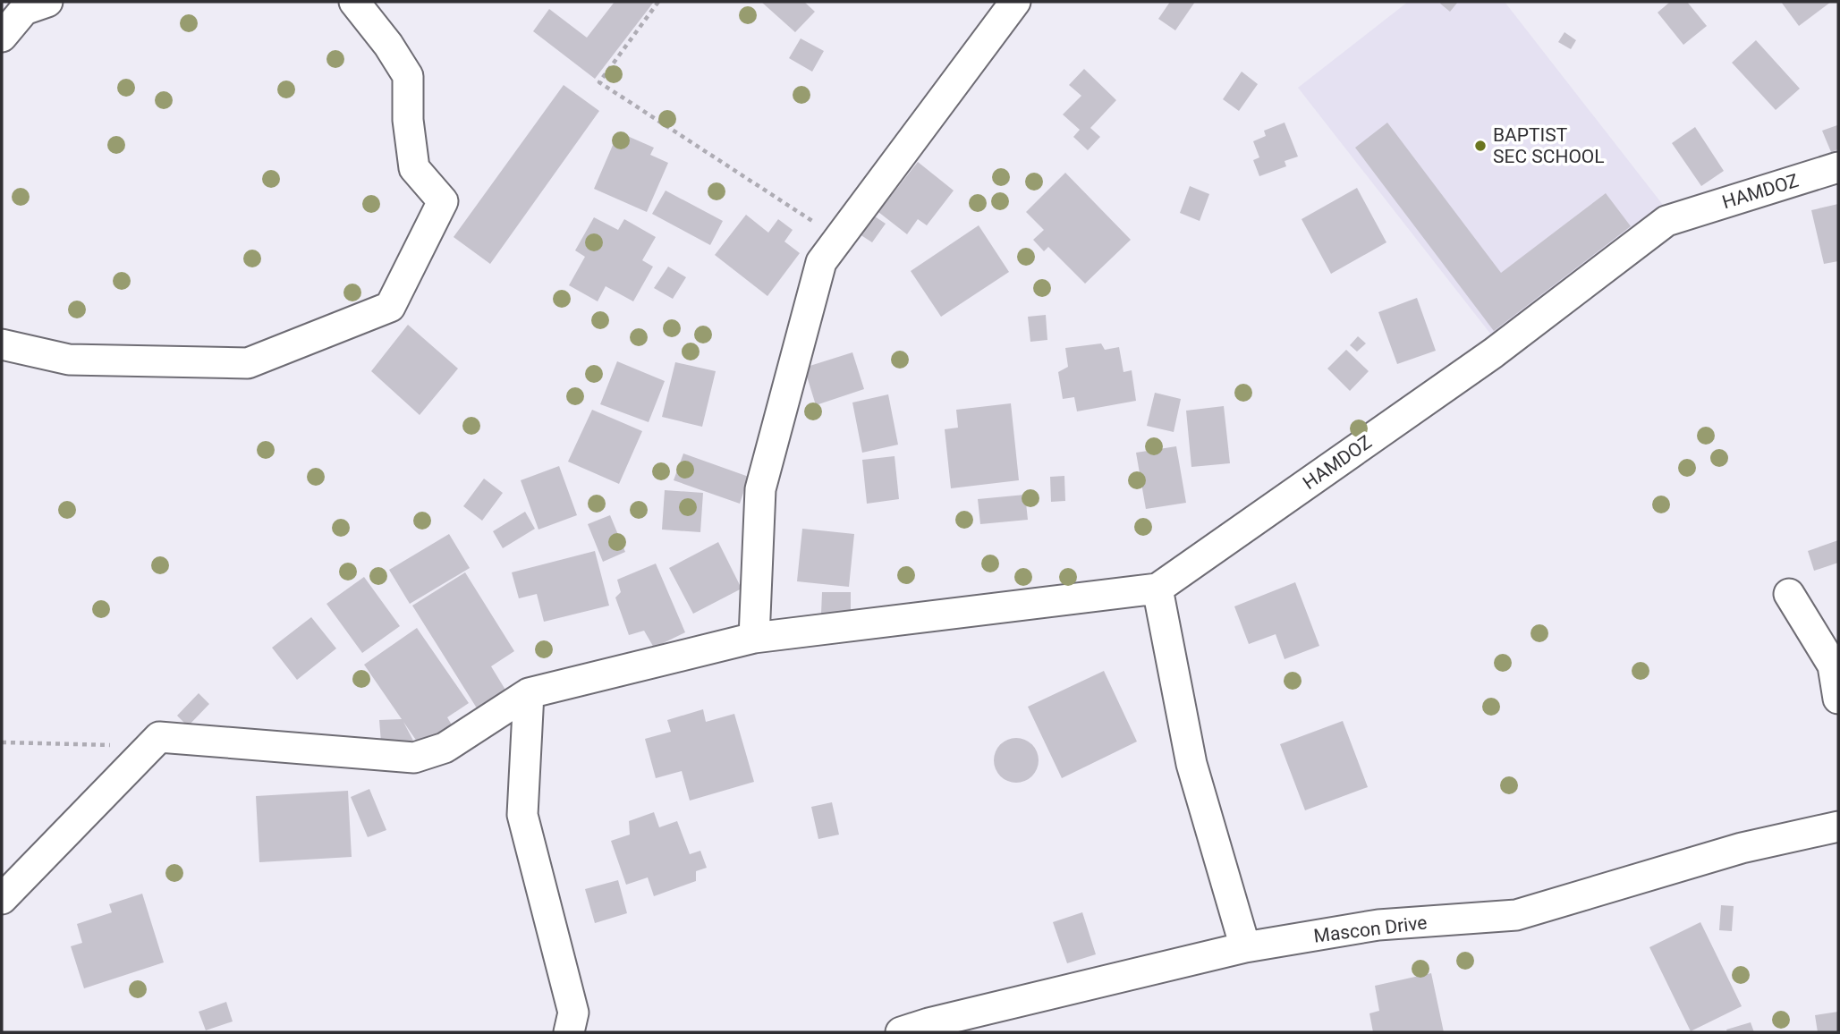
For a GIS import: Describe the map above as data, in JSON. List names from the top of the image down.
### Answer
{
  "streets": {
    "street": ["HAMDOZ", "Mascon Drive"]
  },
  "places": ["BAPTIST SEC SCHOOL"]
}
